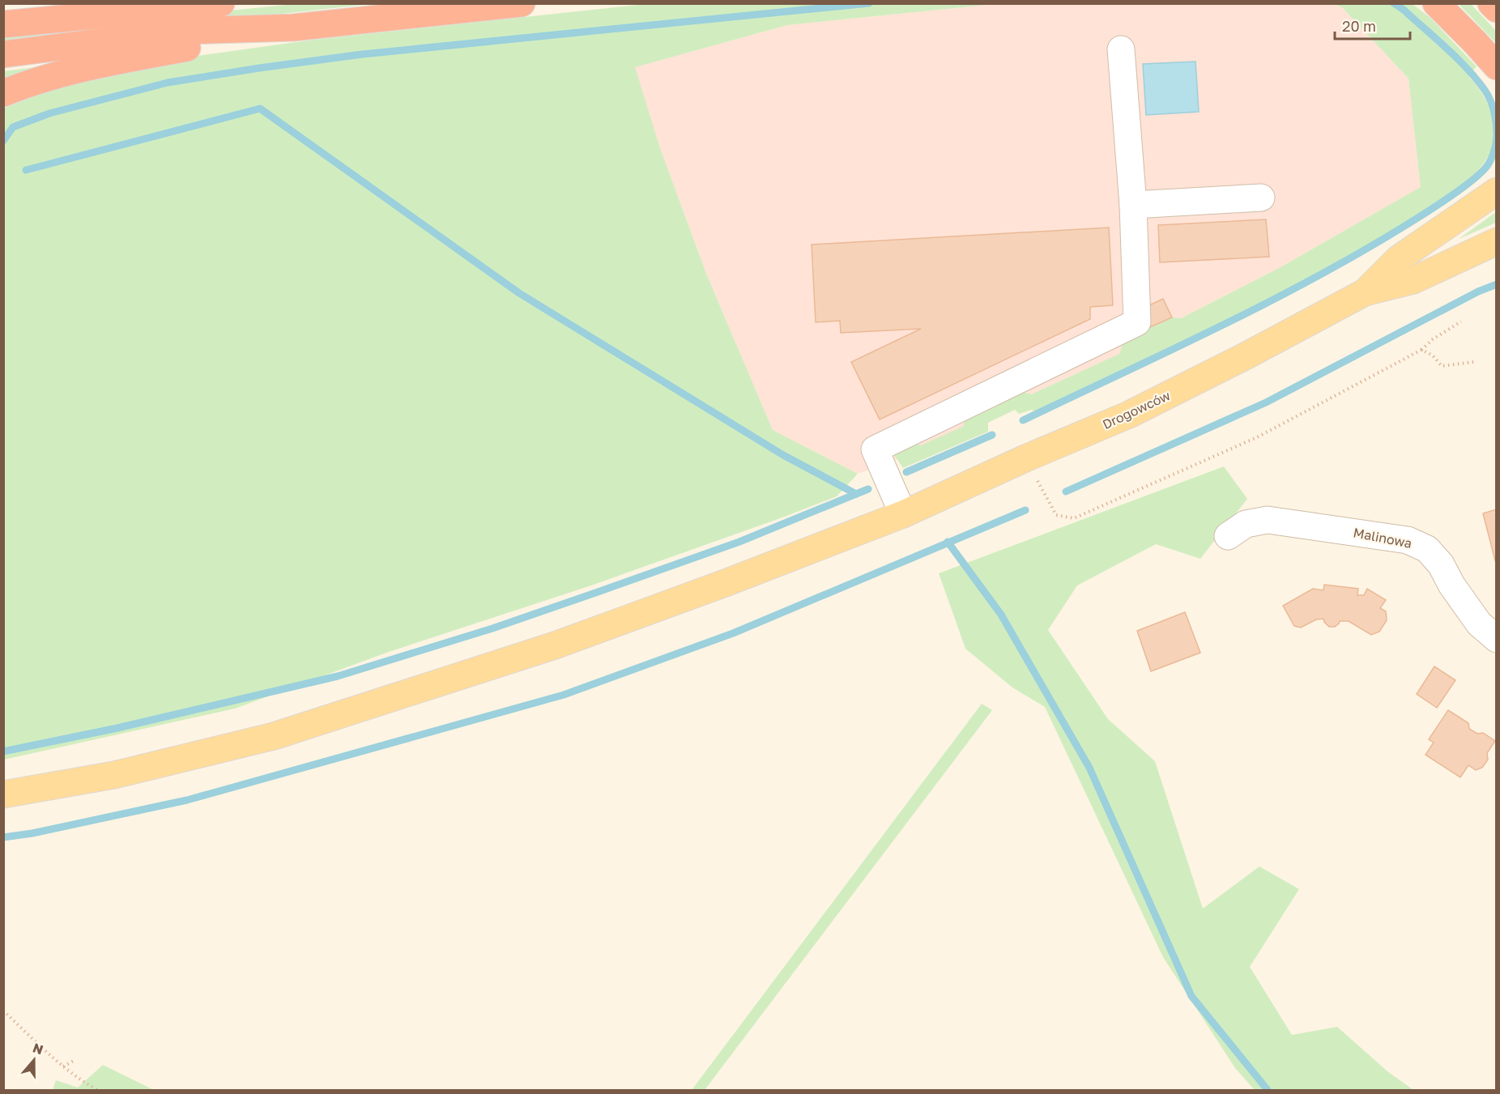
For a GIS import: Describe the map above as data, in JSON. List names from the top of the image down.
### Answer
{
  "streets": {
    "main road": ["Drogowców"],
    "lane": ["Malinowa"]
  },
  "scale_bar": "20 m",
  "north": "top"
}
